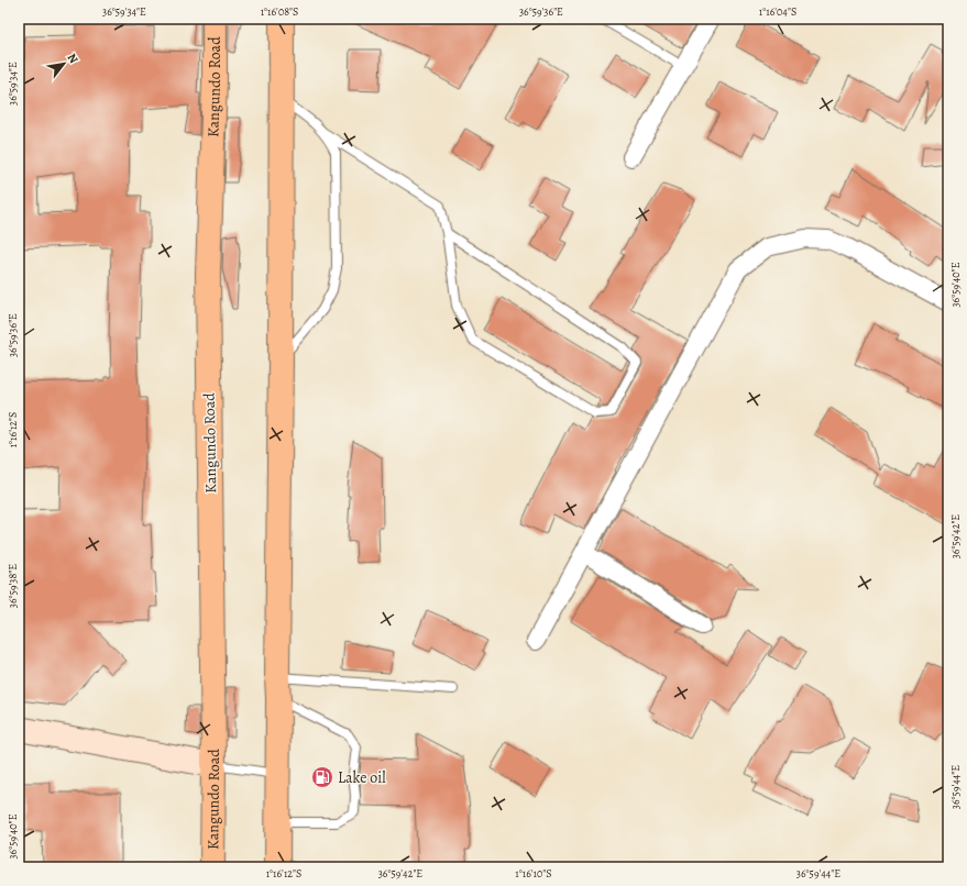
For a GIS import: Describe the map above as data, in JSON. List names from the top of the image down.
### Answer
{
  "streets": {
    "highway": ["Kangundo Road"]
  },
  "places": {
    "fuel station": ["Lake oil"]
  },
  "north": "top right",
  "coordinates": [
    "36°59'34\"E",
    "1°16'08\"S",
    "36°59'36\"E",
    "1°16'04\"S",
    "36°59'40\"E",
    "1°16'12\"S",
    "36°59'42\"E",
    "36°59'38\"E",
    "36°59'44\"E",
    "1°16'10\"S"
  ]
}
